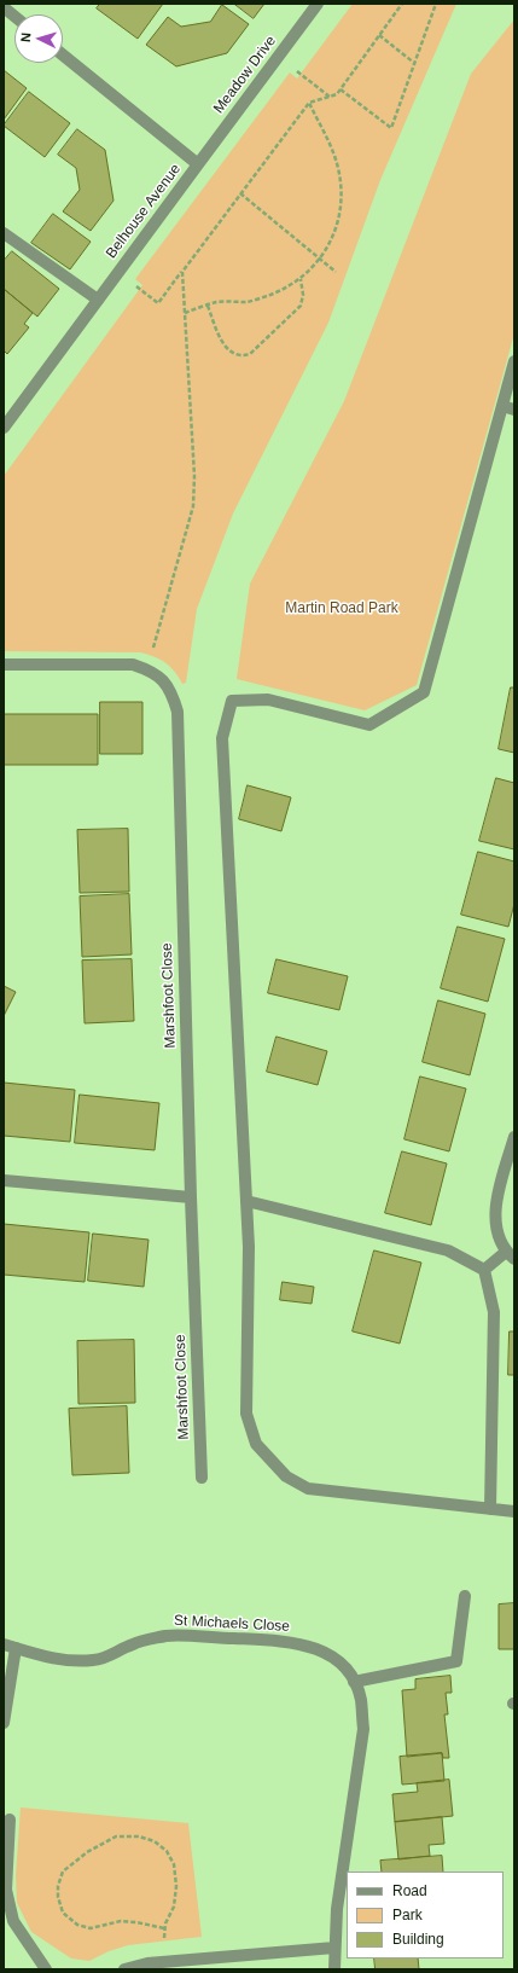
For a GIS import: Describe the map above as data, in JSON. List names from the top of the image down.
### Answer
{
  "streets": {
    "street": [
      "Meadow Drive",
      "Belhouse Avenue",
      "Marshfoot Close",
      "St Michaels Close"
    ]
  },
  "crossings": [
    ["Meadow Drive", "Belhouse Avenue"]
  ],
  "parks": ["Martin Road Park"],
  "legend": ["Road", "Park", "Building"],
  "north": "left"
}
